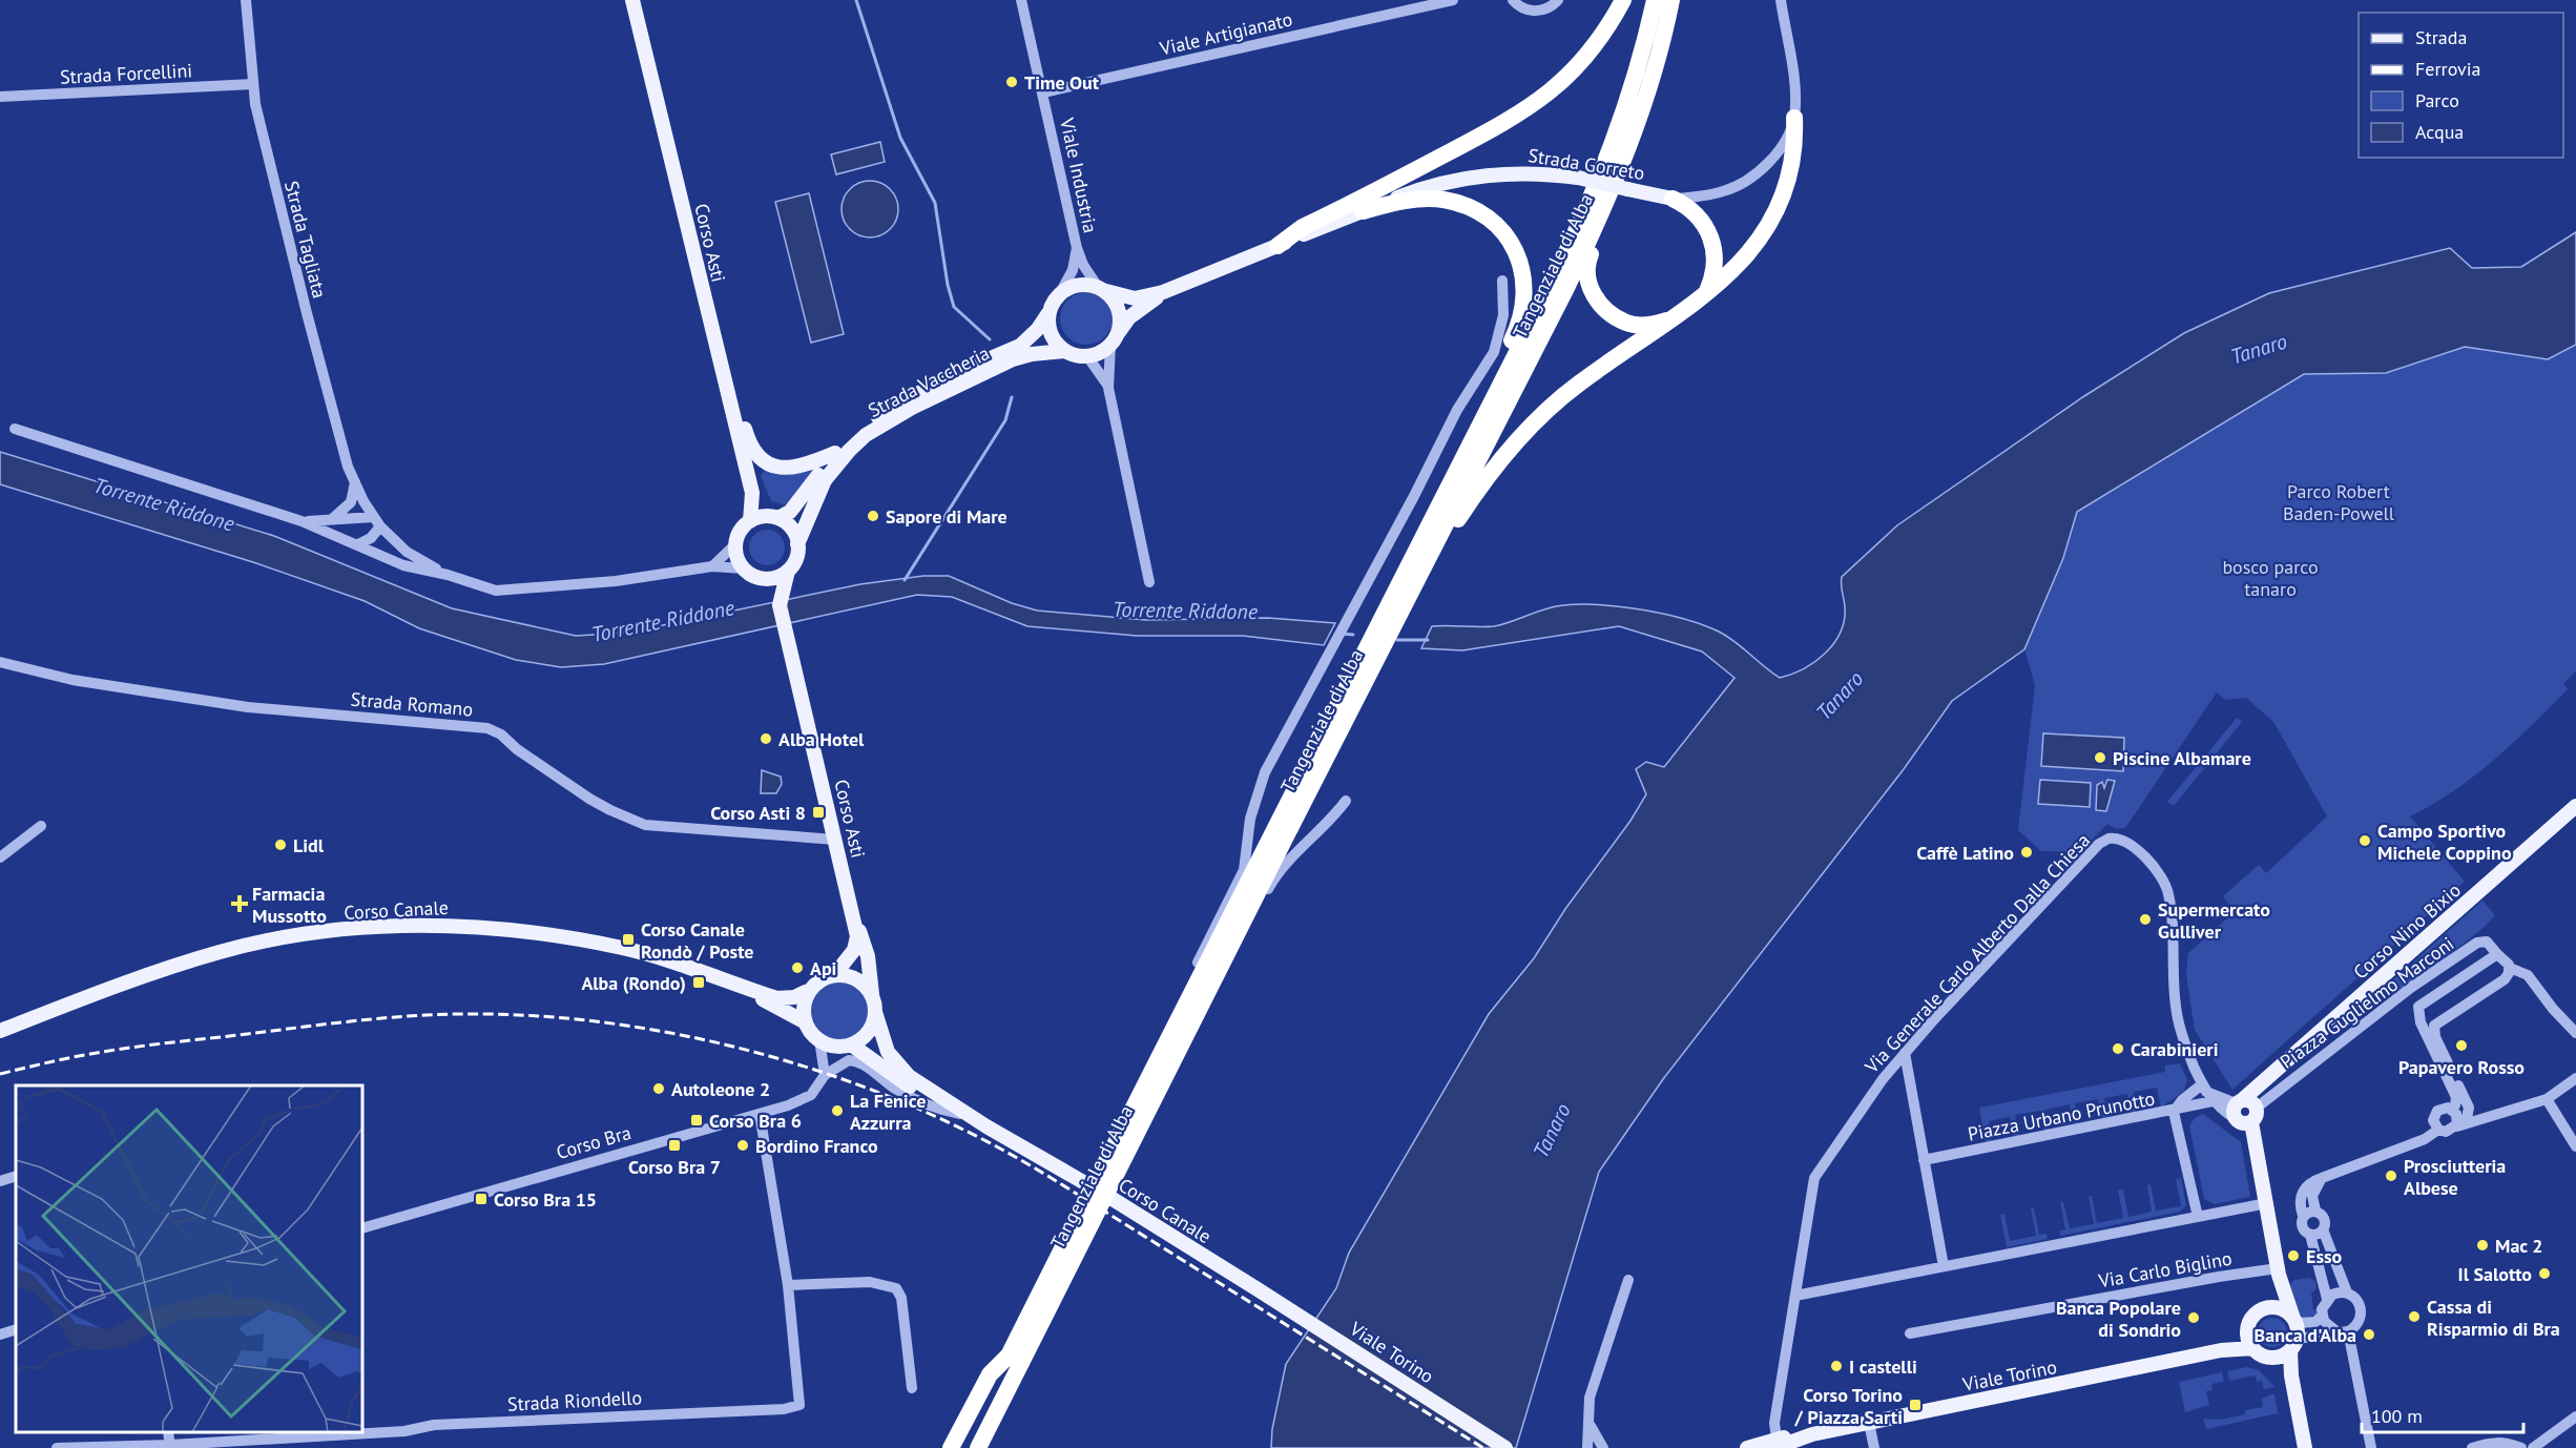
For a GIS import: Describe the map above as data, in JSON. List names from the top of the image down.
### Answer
{
  "streets": {
    "highway": ["Tangenziale di Alba"],
    "main road": [
      "Strada Gorreto",
      "Corso Asti",
      "Strada Vaccheria",
      "Corso Canale",
      "Corso Nino Bixio",
      "Viale Torino"
    ],
    "street": [
      "Viale Artigianato",
      "Strada Forcellini",
      "Viale Industria",
      "Strada Tagliata",
      "Strada Romano",
      "Via Generale Carlo Alberto Dalla Chiesa",
      "Piazza Guglielmo Marconi",
      "Piazza Urbano Prunotto",
      "Corso Bra",
      "Via Carlo Biglino",
      "Strada Riondello"
    ]
  },
  "crossings": [
    ["Viale Artigianato", "Viale Industria"],
    ["Strada Forcellini", "Strada Tagliata"],
    ["Strada Gorreto", "Viale Industria"],
    ["Strada Gorreto", "Strada Vaccheria"],
    ["Viale Industria", "Strada Vaccheria"],
    ["Strada Tagliata", "Strada Vaccheria"],
    ["Corso Asti", "Strada Romano"],
    ["Corso Asti", "Corso Canale"],
    ["Corso Canale", "Corso Bra"],
    ["Corso Canale", "Viale Torino"],
    ["Corso Nino Bixio", "Piazza Guglielmo Marconi"],
    ["Via Generale Carlo Alberto Dalla Chiesa", "Viale Torino"],
    ["Corso Bra", "Strada Riondello"]
  ],
  "water": ["Tanaro", "Torrente Riddone"],
  "parks": ["Parco Robert Baden-Powell", "bosco parco tanaro"],
  "places": {
    "other": [
      "Time Out",
      "Sapore di Mare",
      "Alba Hotel",
      "Piscine Albamare",
      "Campo Sportivo Michele Coppino",
      "Lidl",
      "Caffè Latino",
      "Supermercato Gulliver",
      "Api",
      "Papavero Rosso",
      "Carabinieri",
      "Autoleone 2",
      "La Fenice Azzurra",
      "Bordino Franco",
      "Prosciutteria Albese",
      "Mac 2",
      "Esso",
      "Il Salotto",
      "Cassa di Risparmio di Bra",
      "Banca Popolare di Sondrio",
      "Banca d'Alba",
      "I castelli"
    ],
    "transit": [
      "Corso Asti 8",
      "Corso Canale Rondò / Poste",
      "Alba (Rondo)",
      "Corso Bra 6",
      "Corso Bra 7",
      "Corso Bra 15",
      "Corso Torino / Piazza Sarti"
    ],
    "health": ["Farmacia Mussotto"]
  },
  "legend": [
    "Strada",
    "Ferrovia",
    "Parco",
    "Acqua"
  ],
  "scale_bar": "100 m"
}
